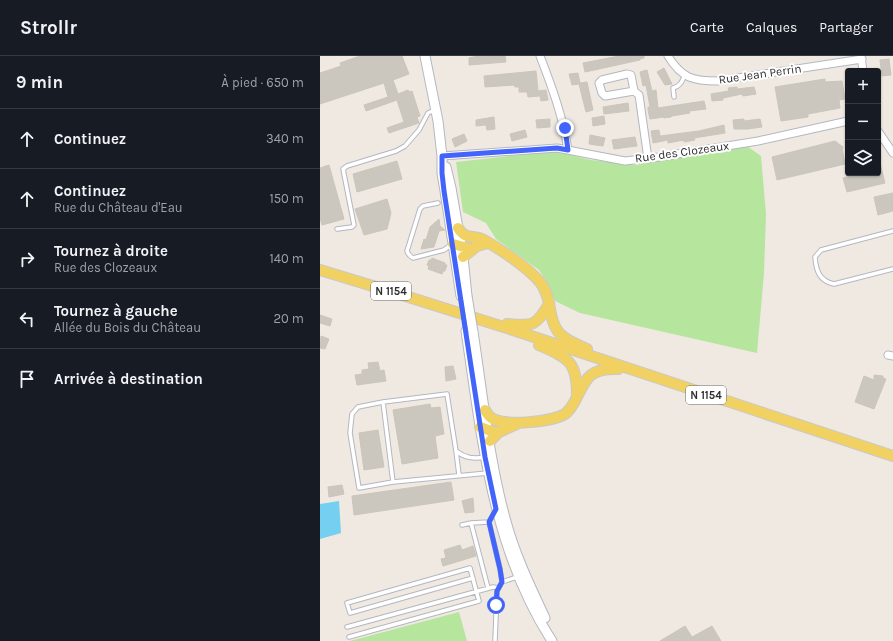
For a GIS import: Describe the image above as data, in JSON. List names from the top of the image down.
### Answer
{
  "streets": {
    "main road": ["N 1154"],
    "street": ["Rue Jean Perrin", "Rue des Clozeaux"]
  },
  "page": {
    "header": "Strollr",
    "nav": ["Carte", "Calques", "Partager"],
    "heading": ["9 min", "À pied · 650 m"],
    "map_buttons": ["+", "−"],
    "list": [
      ["Continuez", "340 m"],
      ["Continuez", "Rue du Château d'Eau", "150 m"],
      ["Tournez à droite", "Rue des Clozeaux", "140 m"],
      ["Tournez à gauche", "Allée du Bois du Château", "20 m"],
      "Arrivée à destination"
    ]
  }
}
